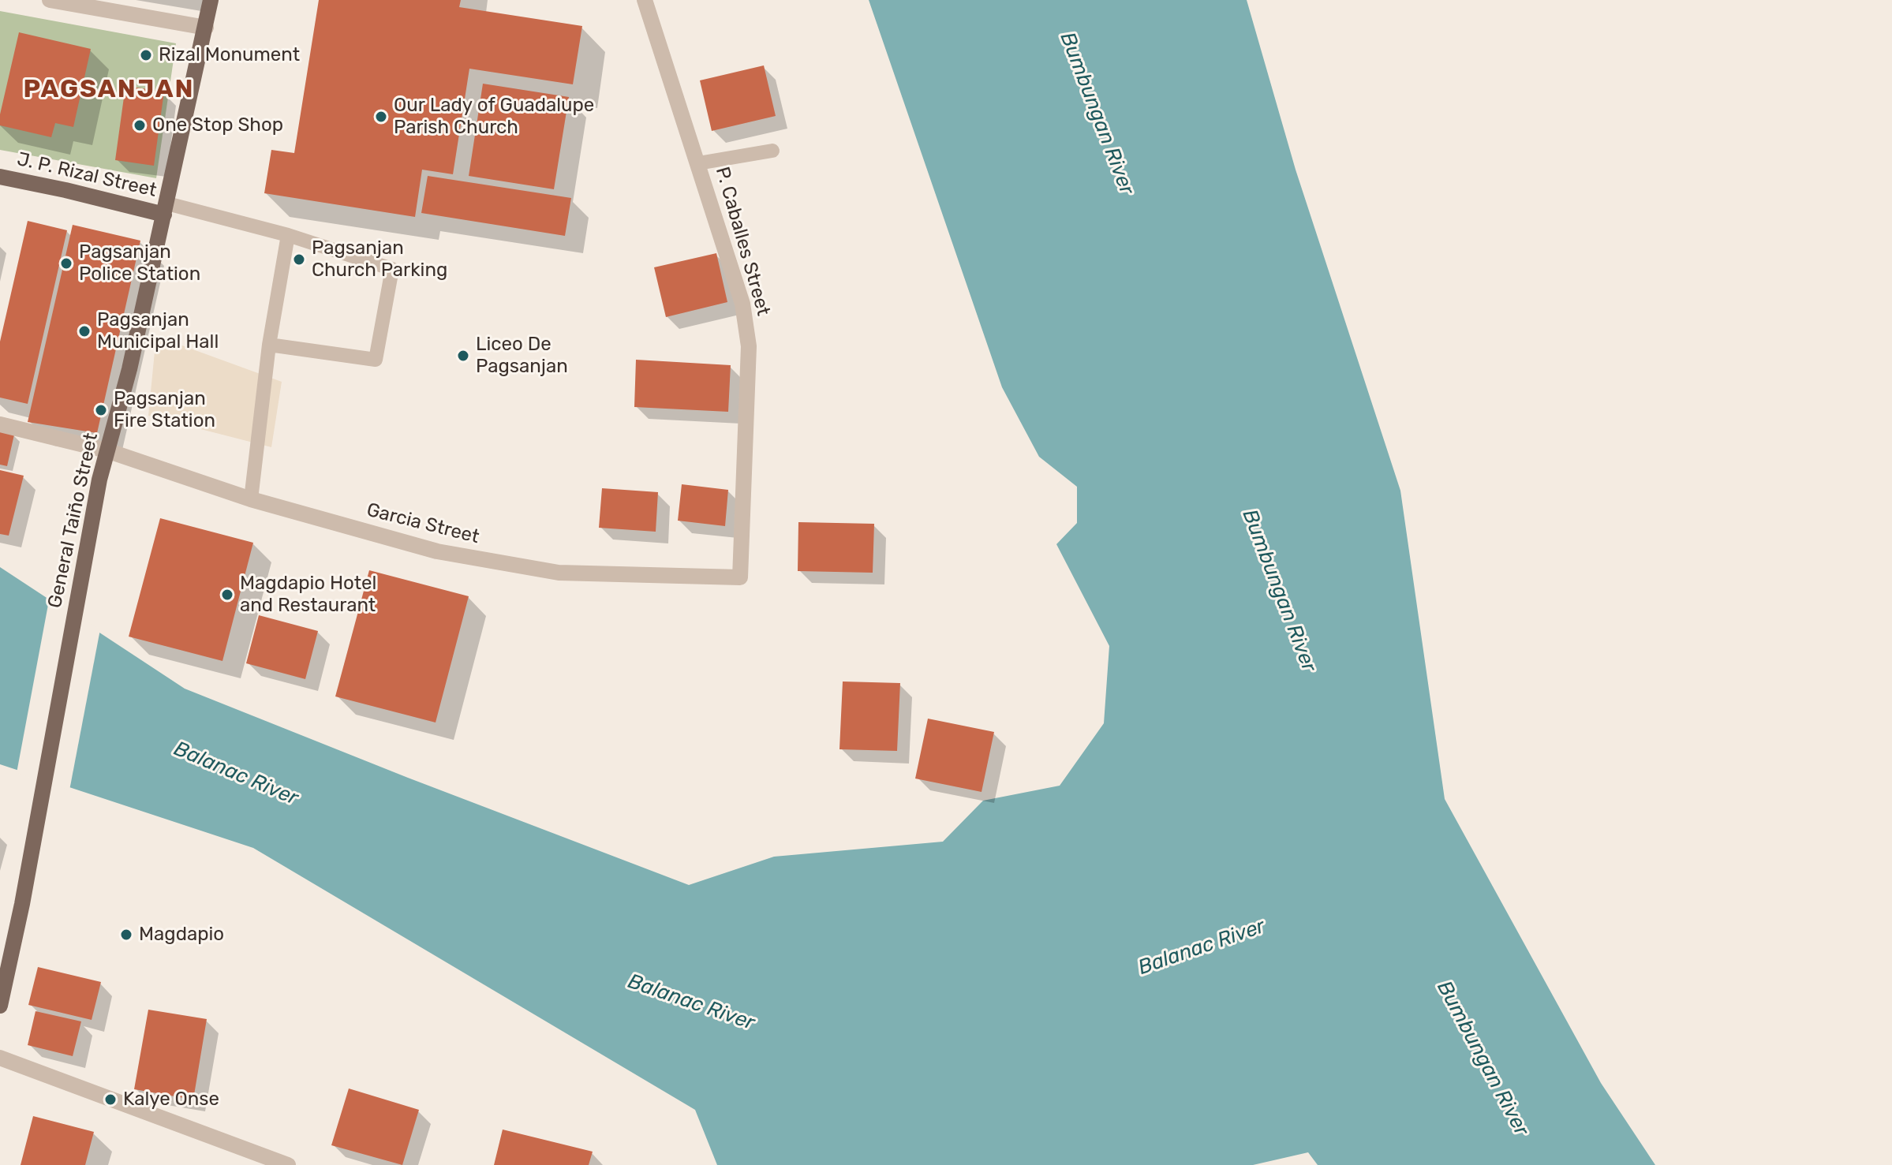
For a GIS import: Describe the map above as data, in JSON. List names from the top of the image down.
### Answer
{
  "streets": {
    "main road": ["J. P. Rizal Street", "General Taiño Street"],
    "street": ["P. Caballes Street", "Garcia Street"]
  },
  "crossings": [
    ["J. P. Rizal Street", "General Taiño Street"],
    ["P. Caballes Street", "Garcia Street"],
    ["General Taiño Street", "Garcia Street"]
  ],
  "districts": ["PAGSANJAN"],
  "water": ["Bumbungan River", "Balanac River"],
  "places": [
    "Rizal Monument",
    "Our Lady of Guadalupe Parish Church",
    "One Stop Shop",
    "Pagsanjan Church Parking",
    "Pagsanjan Police Station",
    "Pagsanjan Municipal Hall",
    "Liceo De Pagsanjan",
    "Pagsanjan Fire Station",
    "Magdapio Hotel and Restaurant",
    "Magdapio",
    "Kalye Onse"
  ]
}
